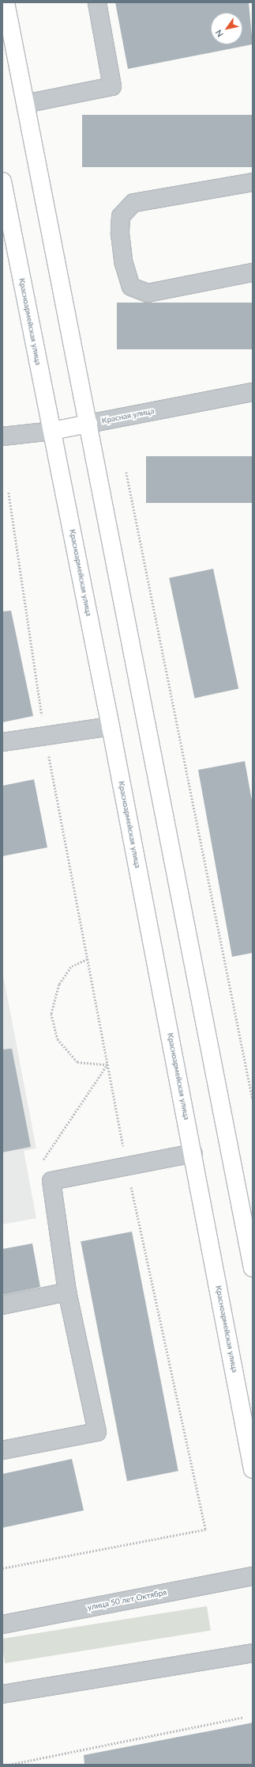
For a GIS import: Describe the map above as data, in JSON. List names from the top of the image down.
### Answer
{
  "streets": {
    "main road": ["Красноармейская улица", "Красная улица"],
    "street": ["улица 50 лет Октября"]
  },
  "crossings": [
    ["Красноармейская улица", "Красная улица"]
  ],
  "north": "bottom left"
}
